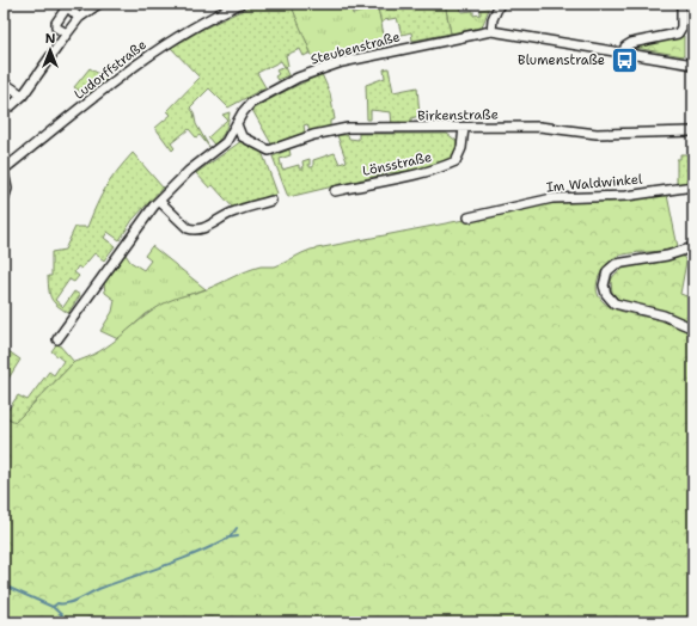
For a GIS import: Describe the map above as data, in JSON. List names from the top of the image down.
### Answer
{
  "streets": {
    "street": [
      "Steubenstraße",
      "Ludorffstraße",
      "Birkenstraße",
      "Lönsstraße",
      "Im Waldwinkel"
    ]
  },
  "crossings": [
    ["Steubenstraße", "Birkenstraße"],
    ["Birkenstraße", "Lönsstraße"]
  ],
  "places": {
    "bus stop": ["Blumenstraße"]
  },
  "north": "top"
}
